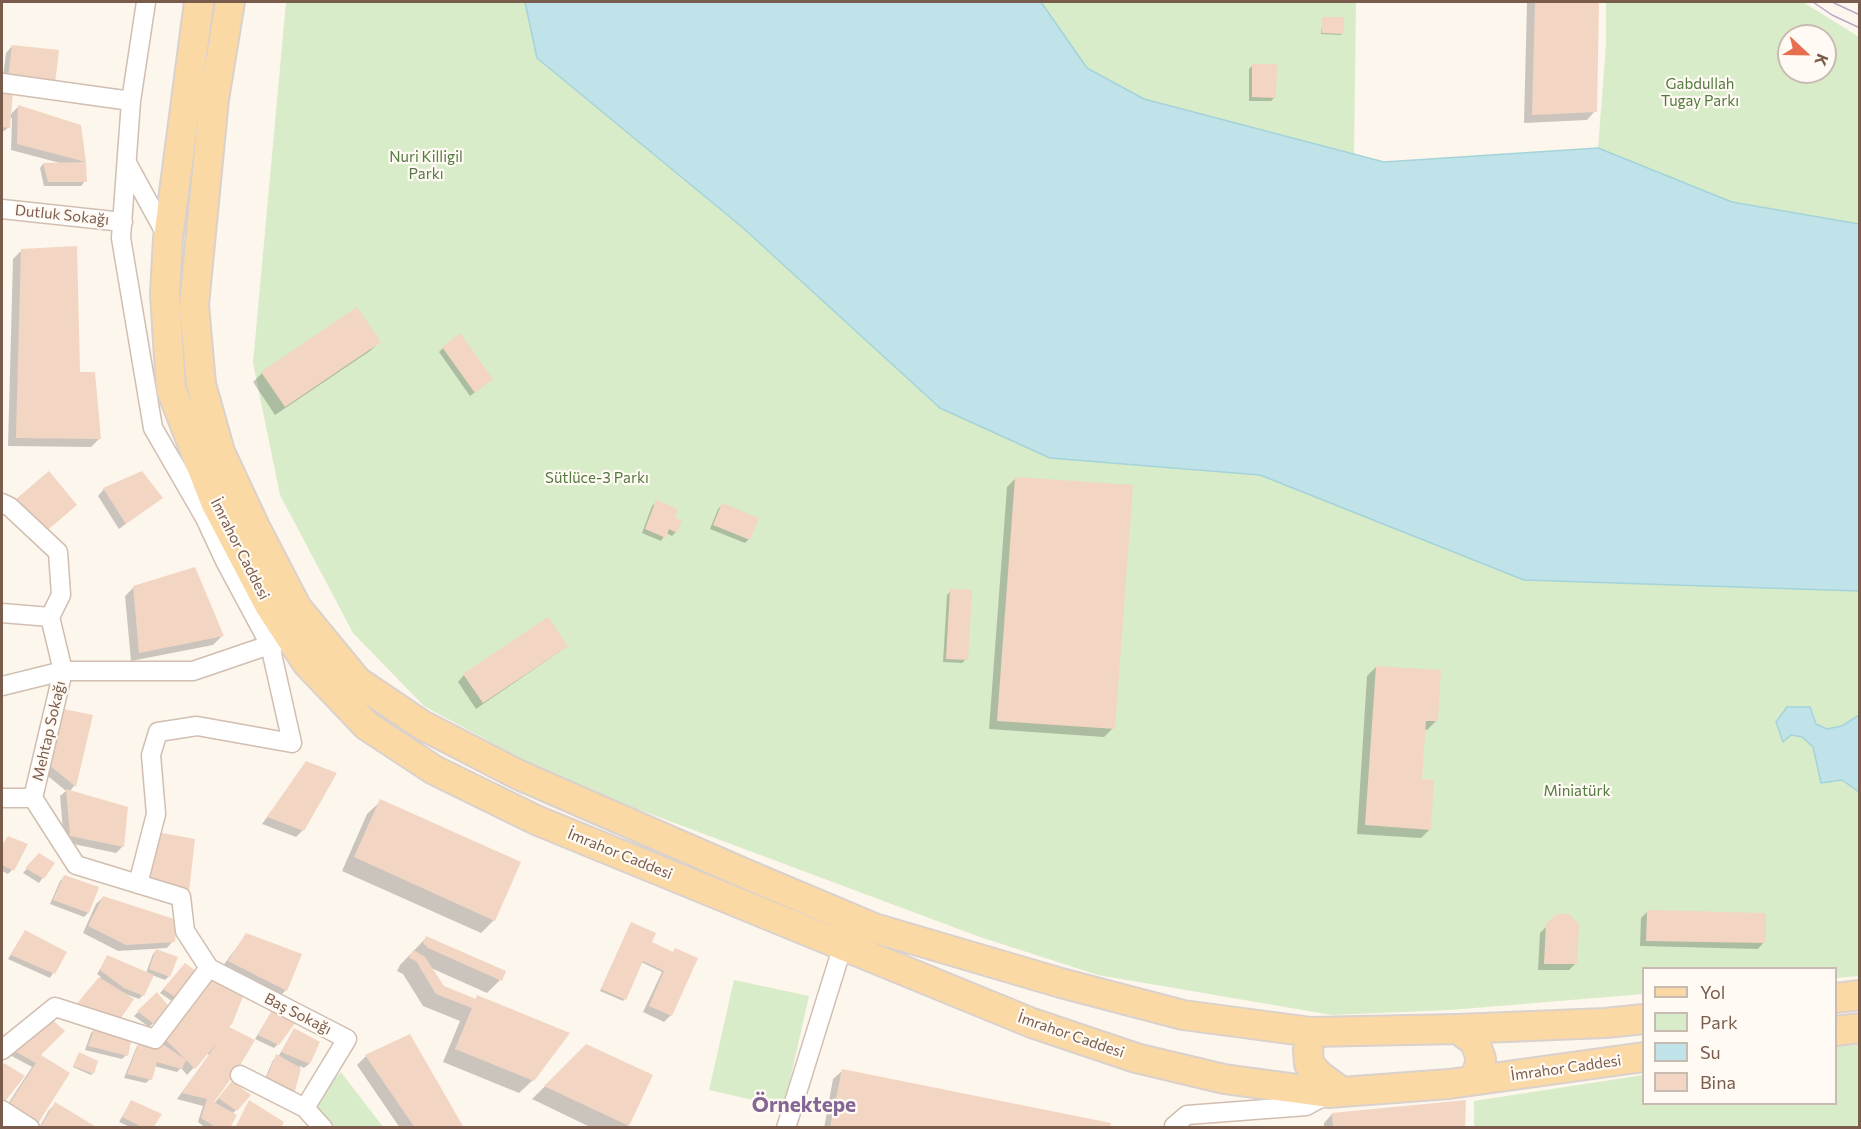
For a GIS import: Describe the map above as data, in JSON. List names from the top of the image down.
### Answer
{
  "streets": {
    "main road": ["İmrahor Caddesi"],
    "street": ["Dutluk Sokağı", "Mehtap Sokağı", "Baş Sokağı"]
  },
  "crossings": [
    ["Mehtap Sokağı", "Baş Sokağı"]
  ],
  "districts": ["Örnektepe"],
  "parks": [
    "Gabdullah Tugay Parkı",
    "Nuri Killigil Parkı",
    "Sütlüce-3 Parkı",
    "Miniatürk"
  ],
  "legend": [
    "Yol",
    "Park",
    "Su",
    "Bina"
  ],
  "north": "right"
}
